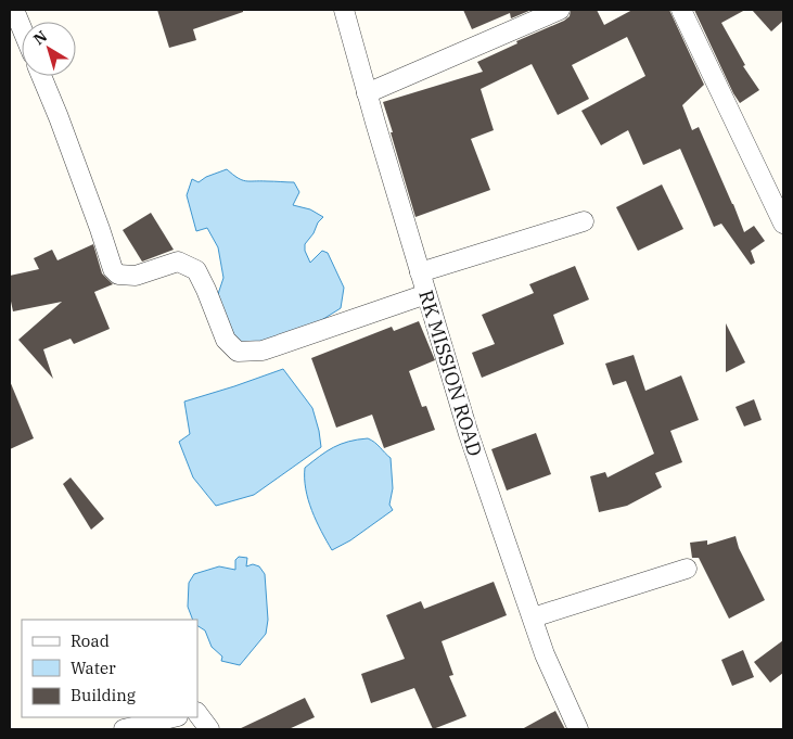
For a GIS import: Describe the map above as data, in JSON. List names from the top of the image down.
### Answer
{
  "streets": {
    "street": ["RK MISSION ROAD"]
  },
  "legend": ["Road", "Water", "Building"],
  "north": "top left"
}
